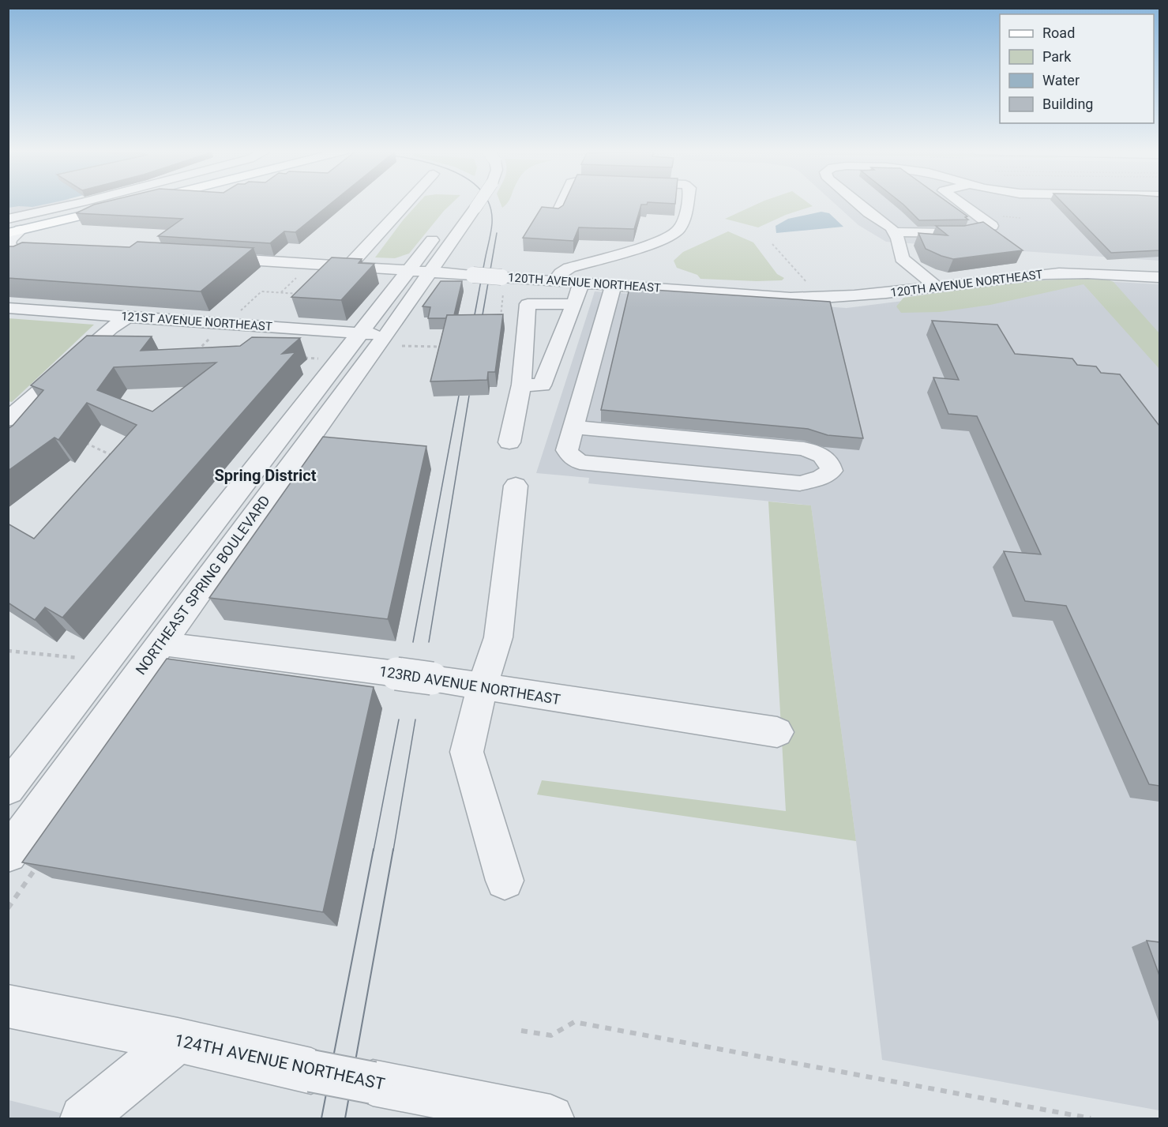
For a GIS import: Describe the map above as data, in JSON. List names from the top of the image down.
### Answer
{
  "streets": {
    "street": [
      "120TH AVENUE NORTHEAST",
      "121ST AVENUE NORTHEAST",
      "NORTHEAST SPRING BOULEVARD",
      "123RD AVENUE NORTHEAST",
      "124TH AVENUE NORTHEAST"
    ]
  },
  "crossings": [
    ["120TH AVENUE NORTHEAST", "NORTHEAST SPRING BOULEVARD"],
    ["121ST AVENUE NORTHEAST", "NORTHEAST SPRING BOULEVARD"],
    ["NORTHEAST SPRING BOULEVARD", "123RD AVENUE NORTHEAST"]
  ],
  "districts": ["Spring District"],
  "legend": [
    "Road",
    "Park",
    "Water",
    "Building"
  ]
}
